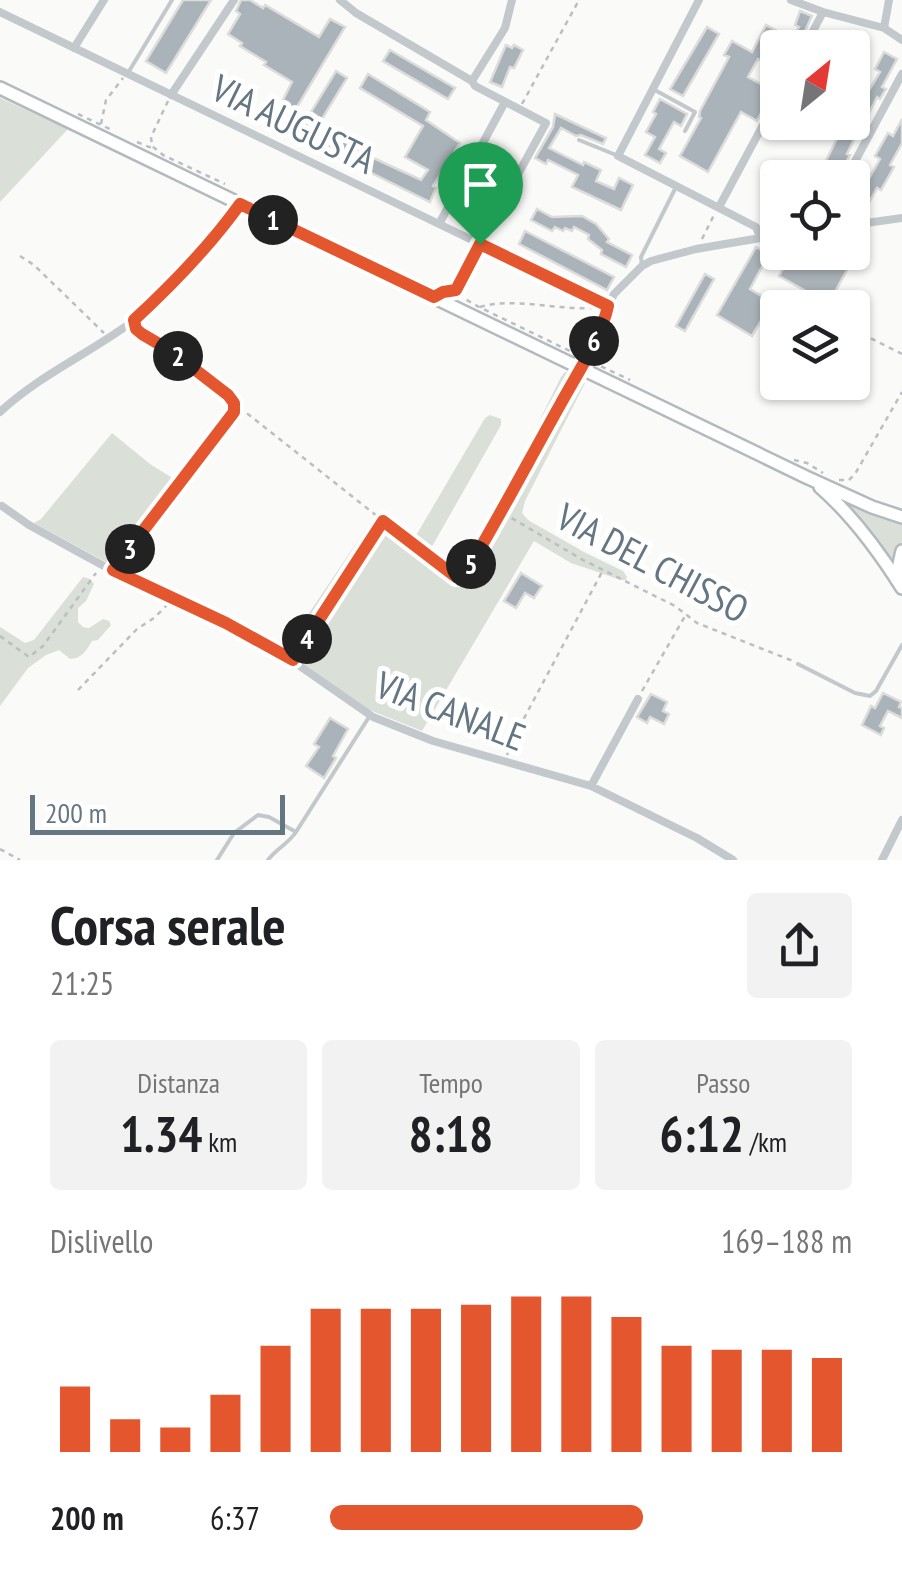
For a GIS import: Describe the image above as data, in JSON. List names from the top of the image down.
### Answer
{
  "streets": {
    "street": ["VIA AUGUSTA", "VIA CANALE"],
    "path": ["VIA DEL CHISSO"]
  },
  "scale_bar": "200 m",
  "north": "top right",
  "page": {
    "pins": [
      "1",
      "6",
      "2",
      "3",
      "5",
      "4"
    ],
    "scale": "200 m",
    "heading": ["Corsa serale", "21:25"],
    "stats": [
      ["Distanza", "1.34 km"],
      ["Tempo", "8:18"],
      ["Passo", "6:12 /km"]
    ],
    "chart": ["Dislivello", "169–188 m"],
    "list": [
      {
        "name": "200 m",
        "note": "6:37"
      }
    ]
  }
}
